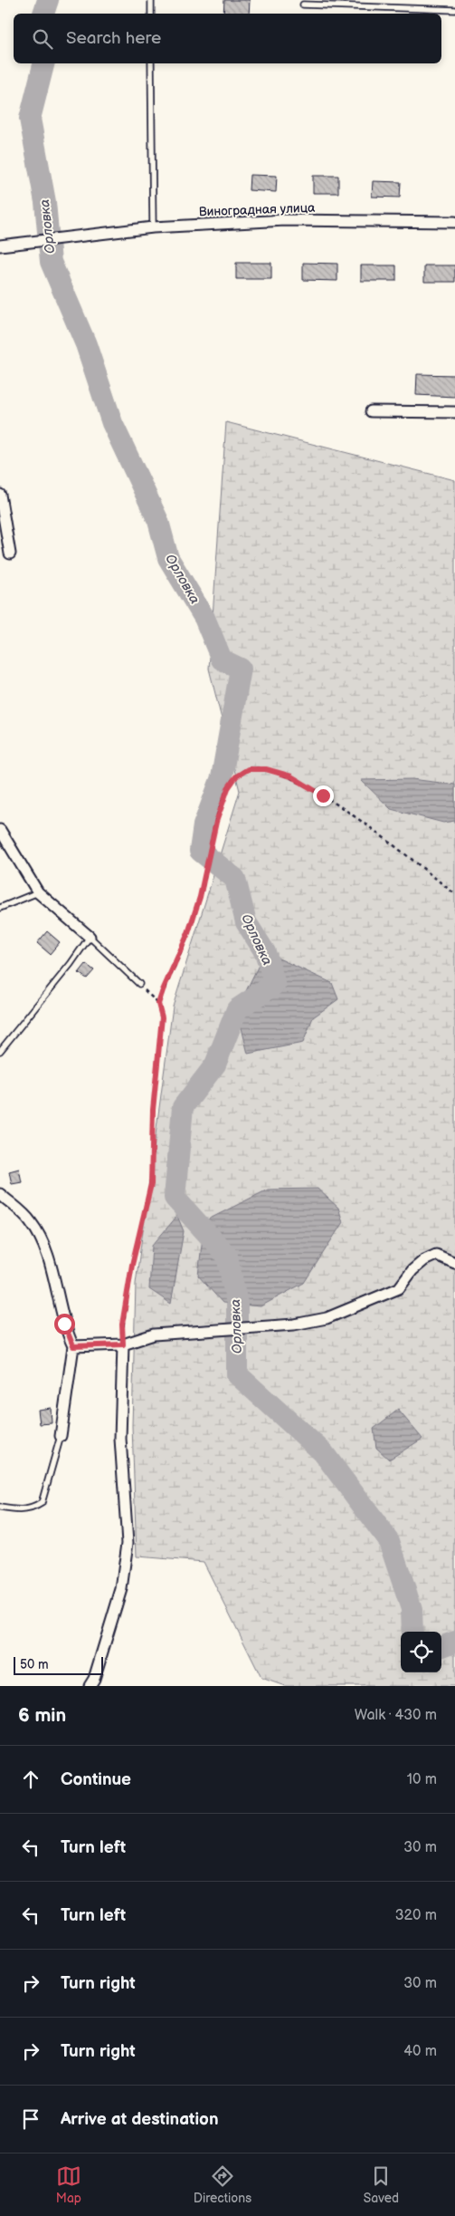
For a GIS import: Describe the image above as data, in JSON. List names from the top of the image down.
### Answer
{
  "streets": {
    "street": ["Виноградная улица"]
  },
  "water": ["Орловка"],
  "scale_bar": "50 m",
  "page": {
    "search": "Search here",
    "scale": "50 m",
    "heading": ["6 min", "Walk · 430 m"],
    "list": [
      ["Continue", "10 m"],
      ["Turn left", "30 m"],
      ["Turn left", "320 m"],
      ["Turn right", "30 m"],
      ["Turn right", "40 m"],
      "Arrive at destination"
    ],
    "nav": ["Map", "Directions", "Saved"]
  }
}
